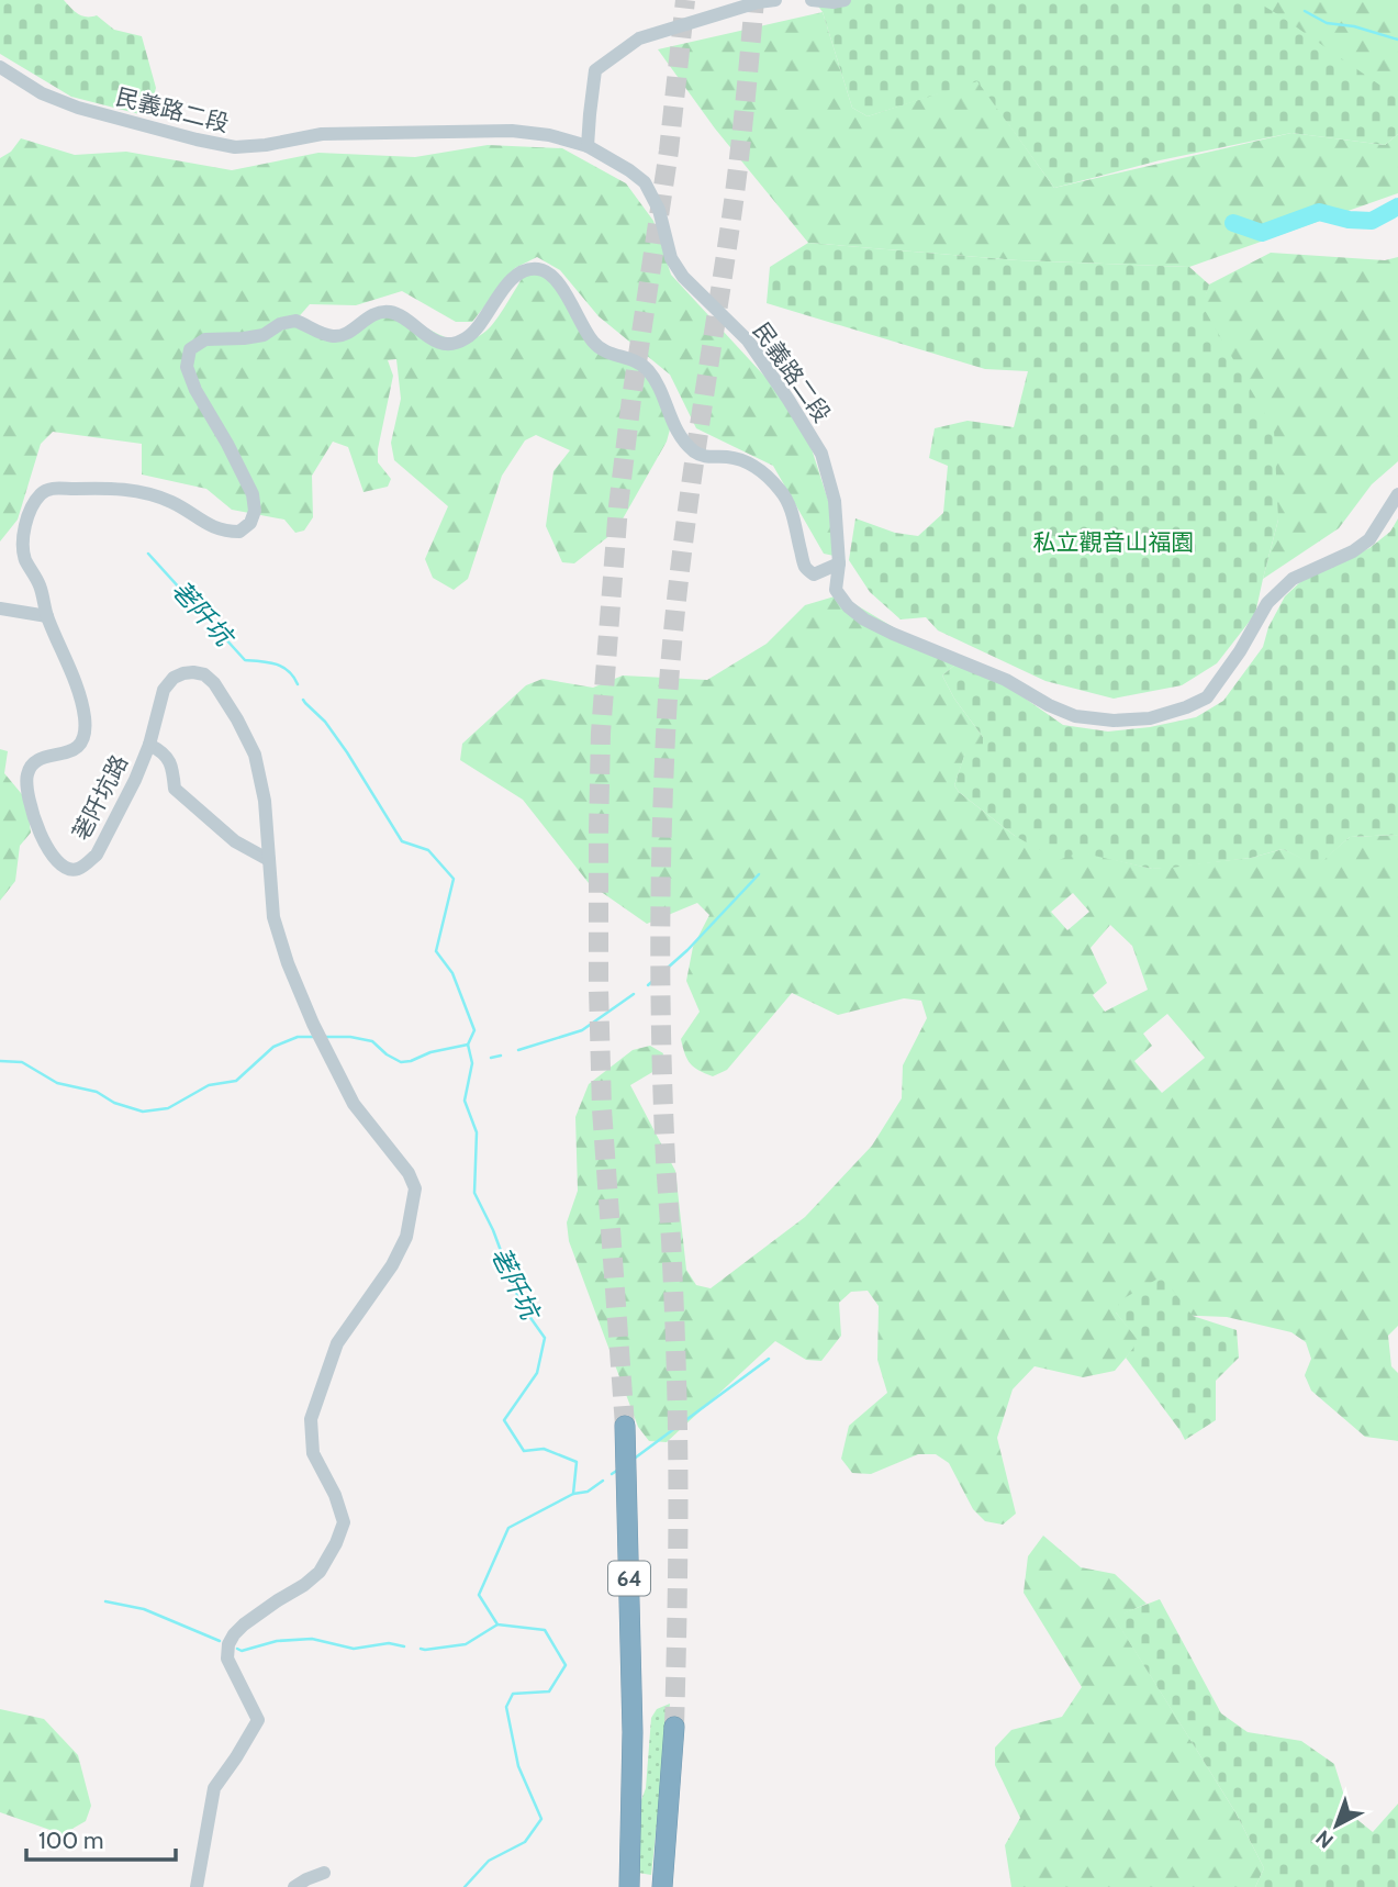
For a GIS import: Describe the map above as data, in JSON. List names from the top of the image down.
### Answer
{
  "streets": {
    "highway": ["64"],
    "street": ["民義路二段", "荖阡坑路"]
  },
  "crossings": [
    ["民義路二段", "荖阡坑路"]
  ],
  "water": ["荖阡坑"],
  "parks": ["私立觀音山福園"],
  "scale_bar": "100 m",
  "north": "bottom left"
}
